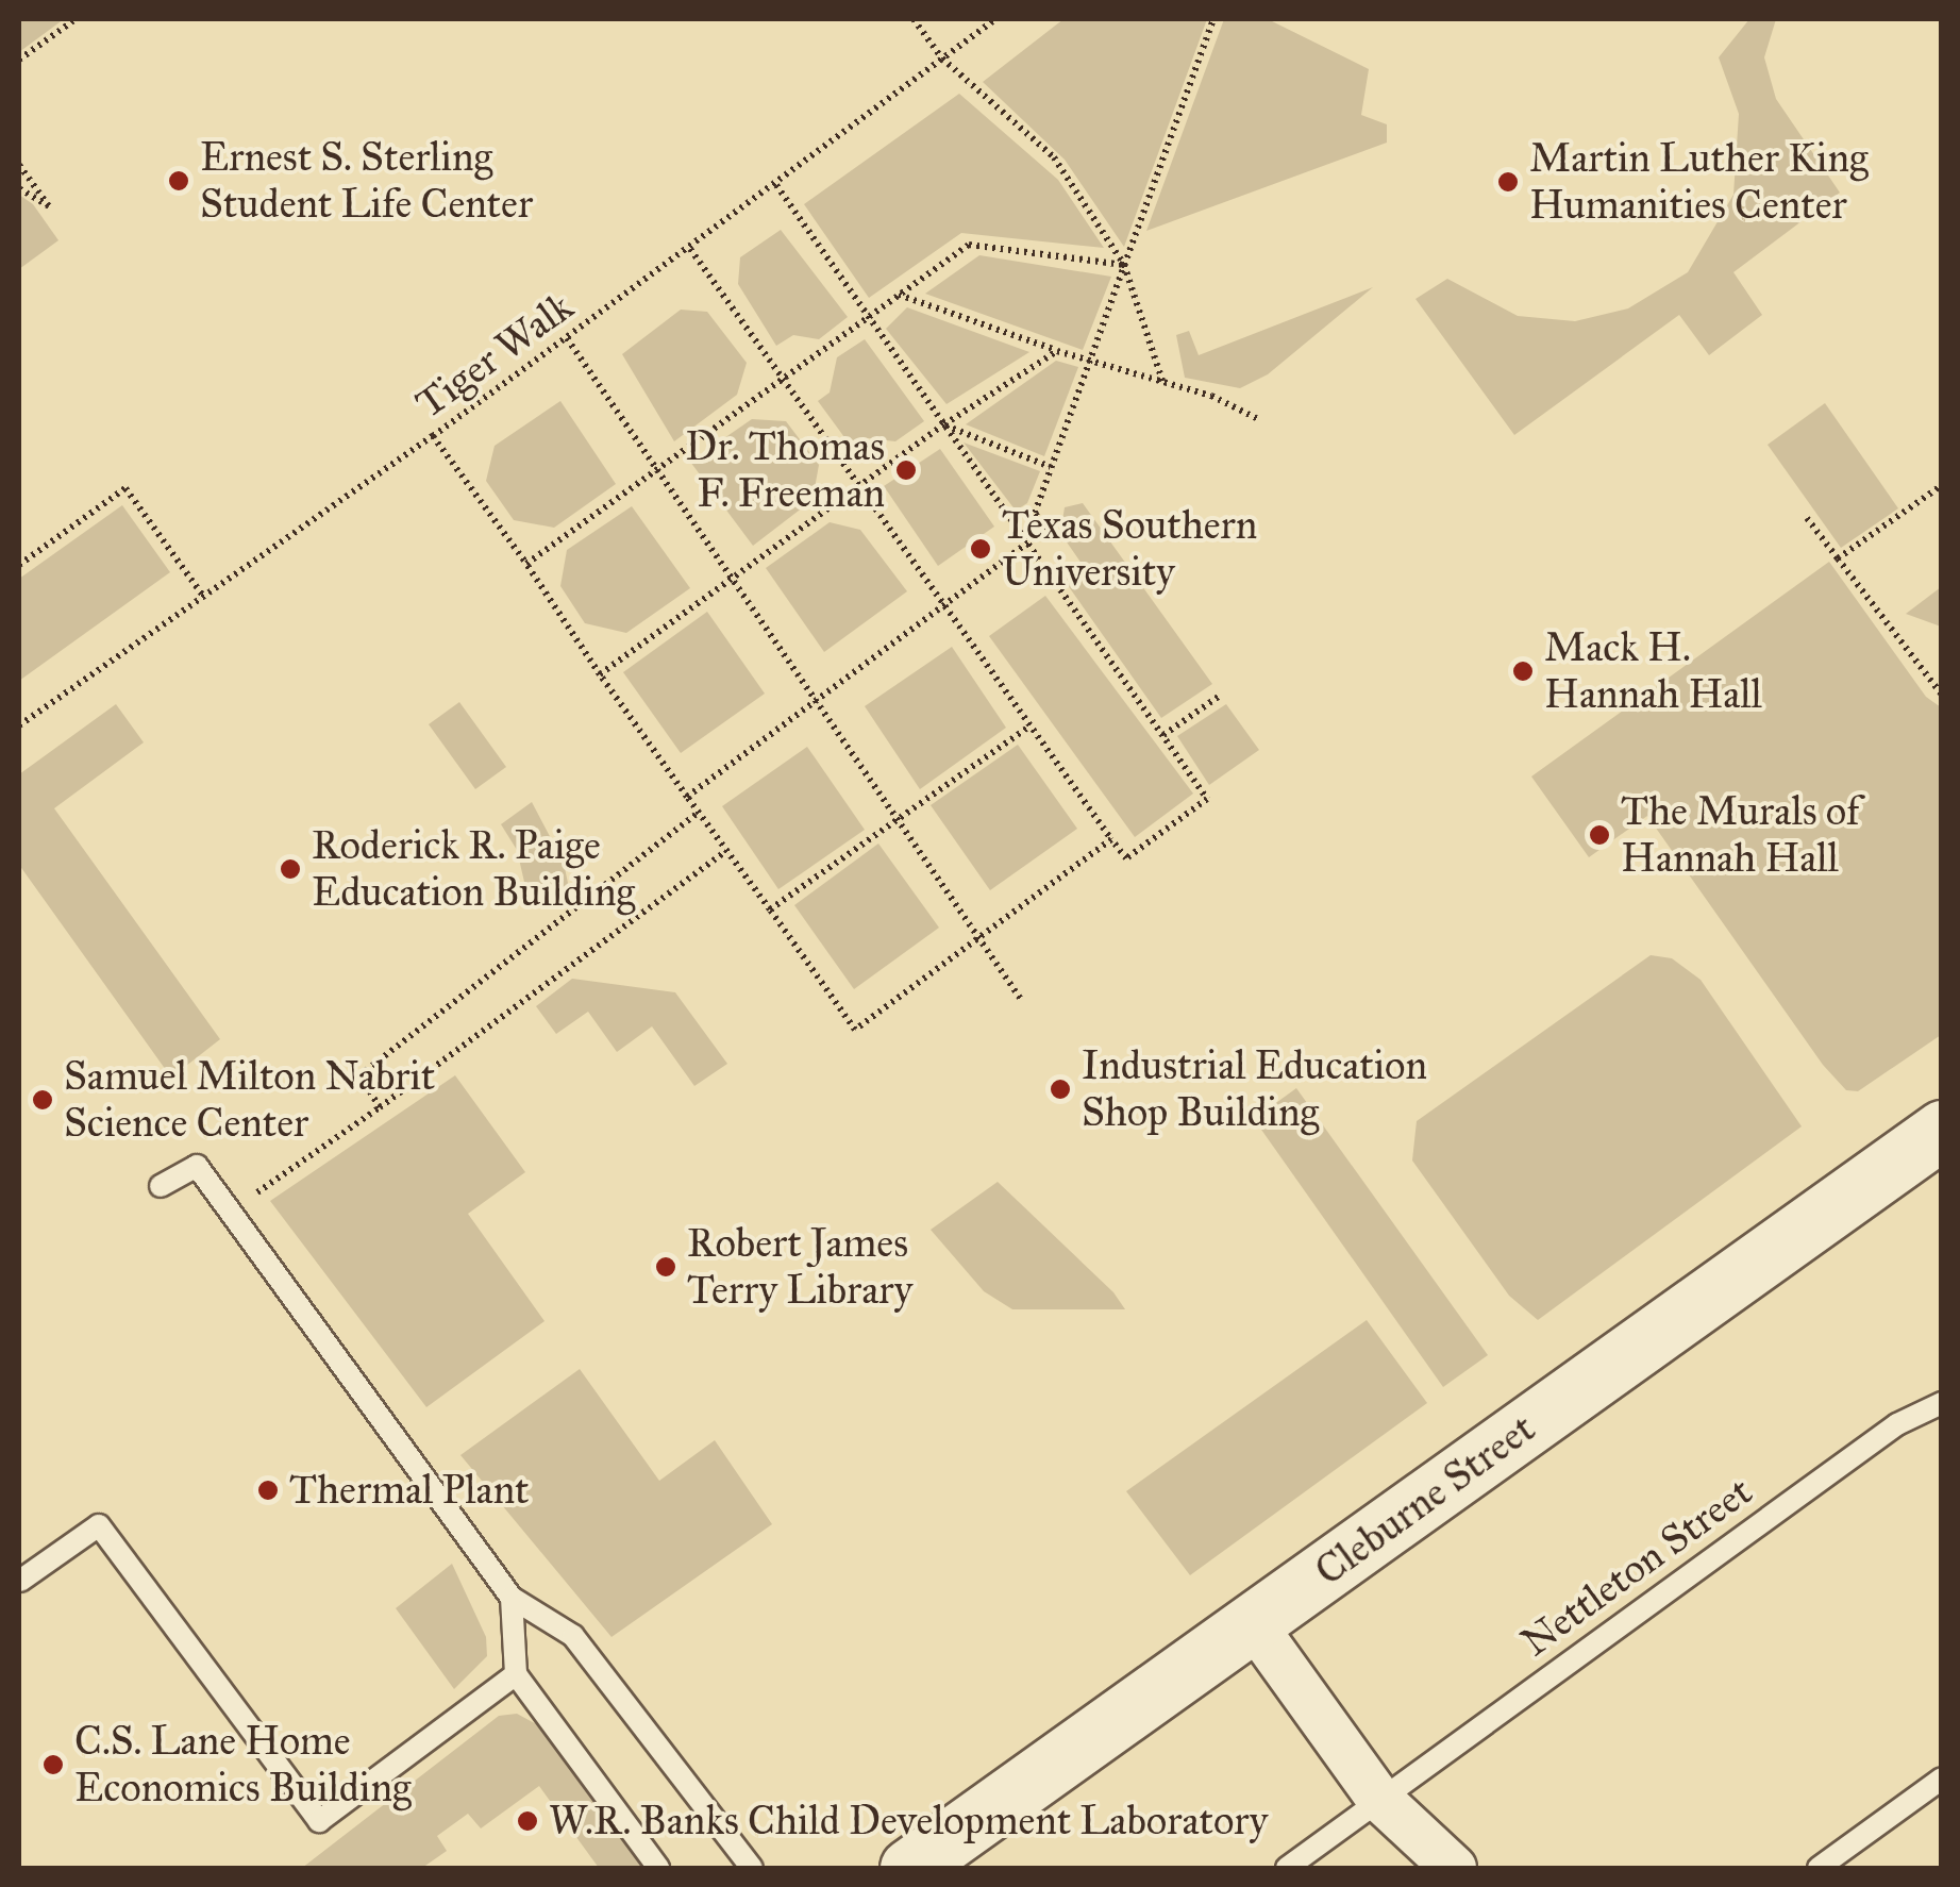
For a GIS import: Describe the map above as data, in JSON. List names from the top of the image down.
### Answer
{
  "streets": {
    "main road": ["Cleburne Street"],
    "lane": ["Nettleton Street"],
    "path": ["Tiger Walk"]
  },
  "places": [
    "Ernest S. Sterling Student Life Center",
    "Martin Luther King Humanities Center",
    "Dr. Thomas F. Freeman",
    "Texas Southern University",
    "Mack H. Hannah Hall",
    "The Murals of Hannah Hall",
    "Roderick R. Paige Education Building",
    "Industrial Education Shop Building",
    "Samuel Milton Nabrit Science Center",
    "Robert James Terry Library",
    "Thermal Plant",
    "C.S. Lane Home Economics Building",
    "W.R. Banks Child Development Laboratory"
  ]
}
